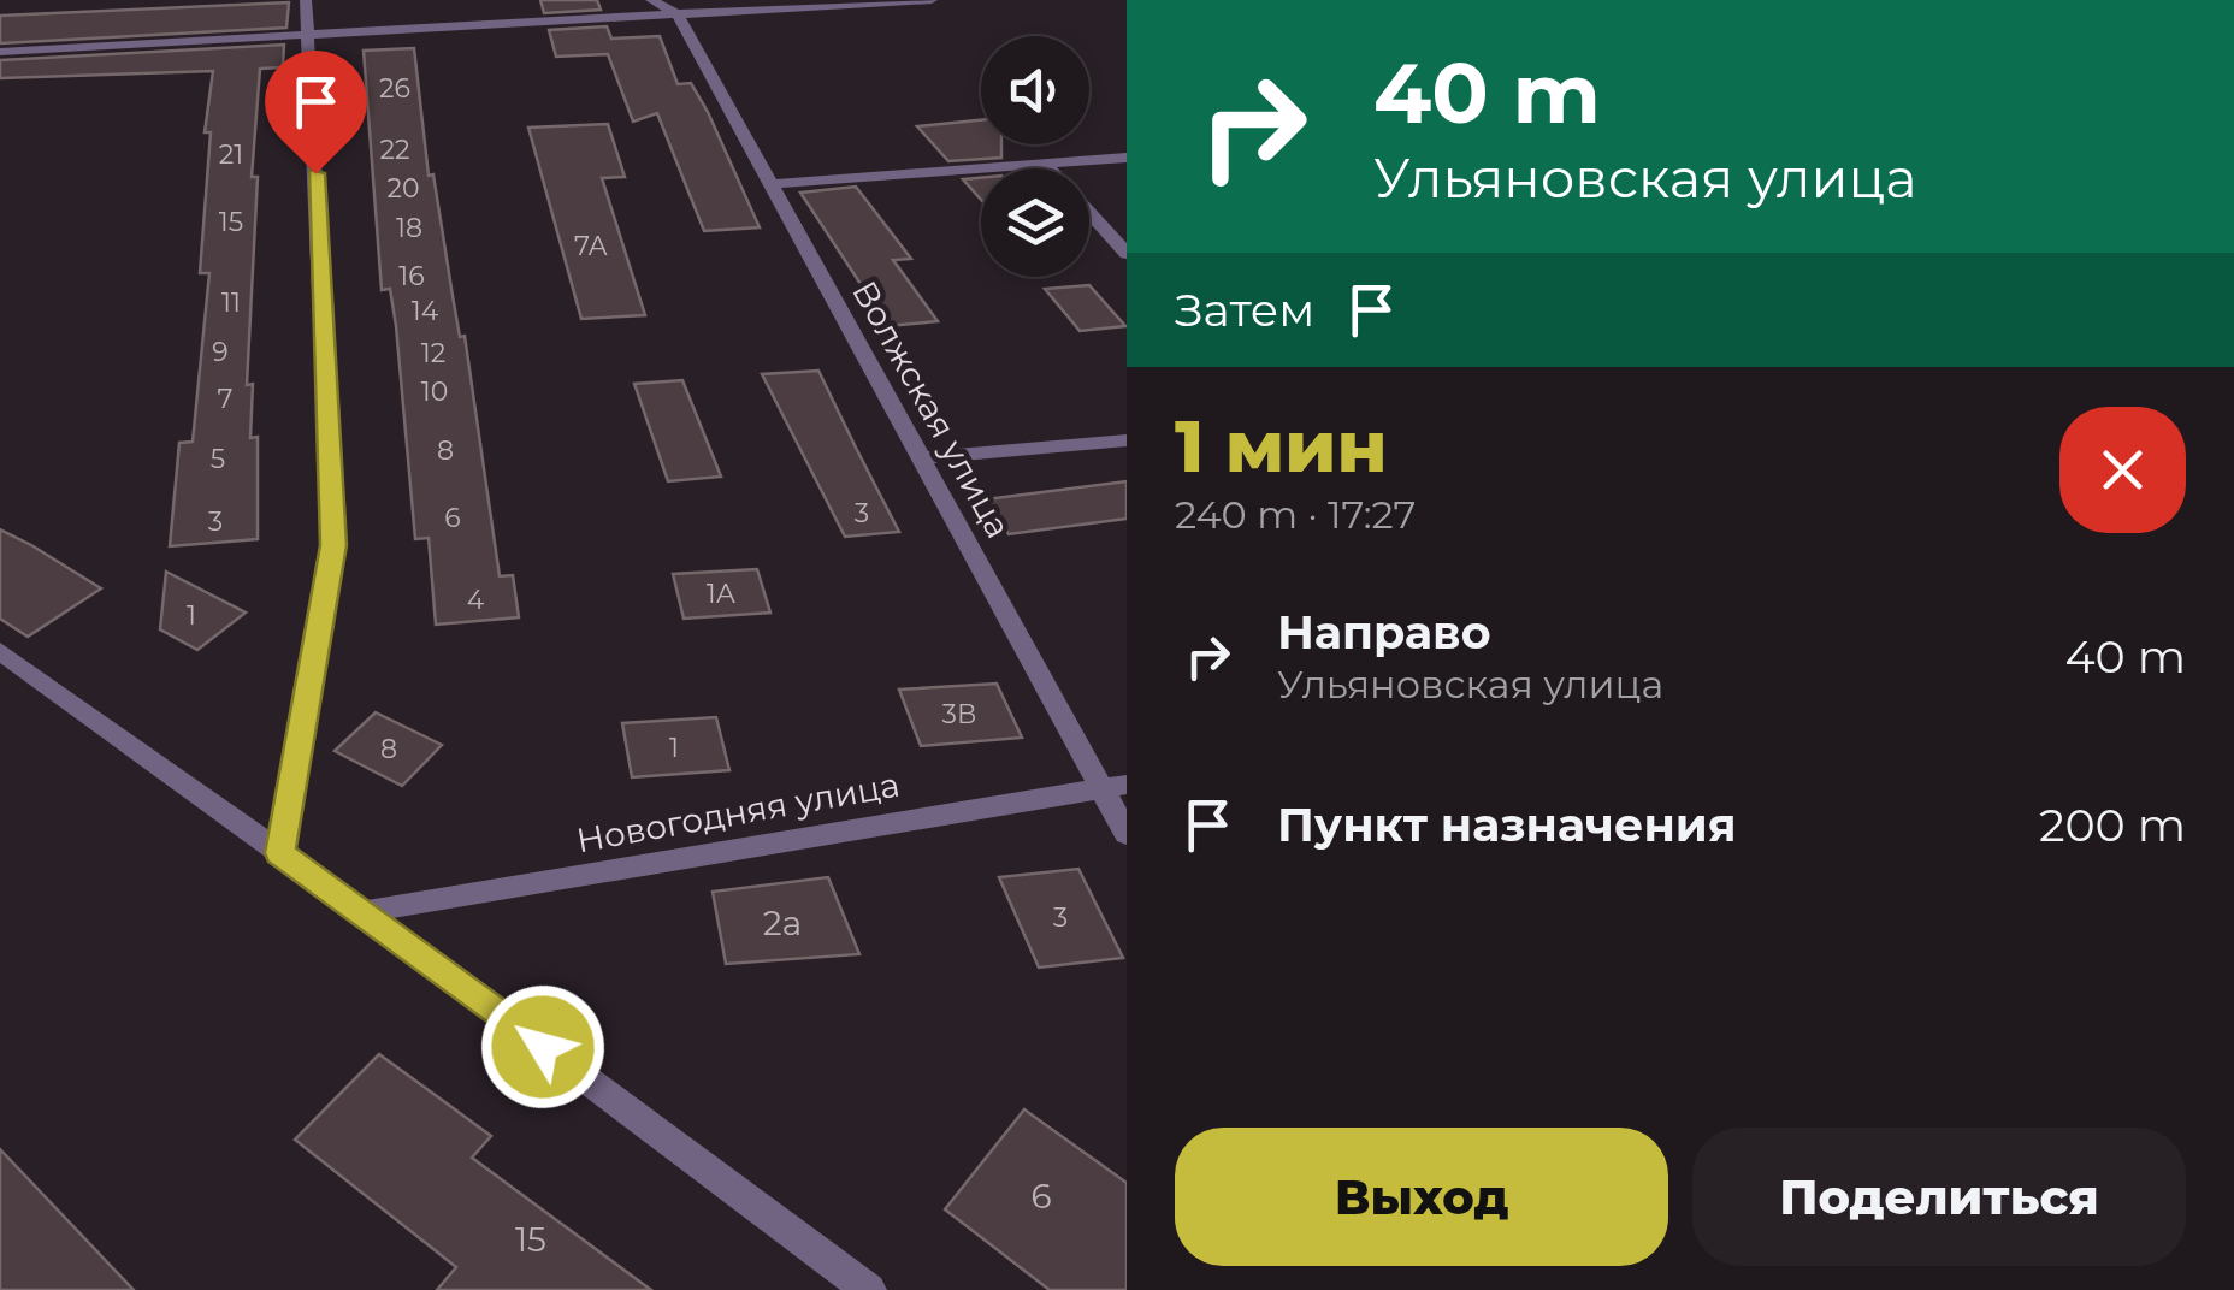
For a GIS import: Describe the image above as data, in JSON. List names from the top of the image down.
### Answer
{
  "streets": {
    "street": ["Волжская улица", "Новогодняя улица"]
  },
  "crossings": [
    ["Волжская улица", "Новогодняя улица"]
  ],
  "house_numbers": [
    "26",
    "22",
    "21",
    "20",
    "15",
    "18",
    "7А",
    "16",
    "11",
    "14",
    "9",
    "12",
    "10",
    "7",
    "8",
    "5",
    "3",
    "6",
    "3",
    "1А",
    "4",
    "1",
    "3В",
    "1",
    "8",
    "3",
    "2a",
    "6",
    "15"
  ],
  "page": {
    "turn": ["40 m", "Ульяновская улица"],
    "then": "Затем",
    "heading": ["1 мин", "240 m · 17:27"],
    "list": [
      {
        "name": "Направо",
        "note": "Ульяновская улица",
        "value": "40 m"
      },
      {
        "name": "Пункт назначения",
        "value": "200 m"
      }
    ],
    "buttons": ["Выход", "Поделиться"]
  }
}
